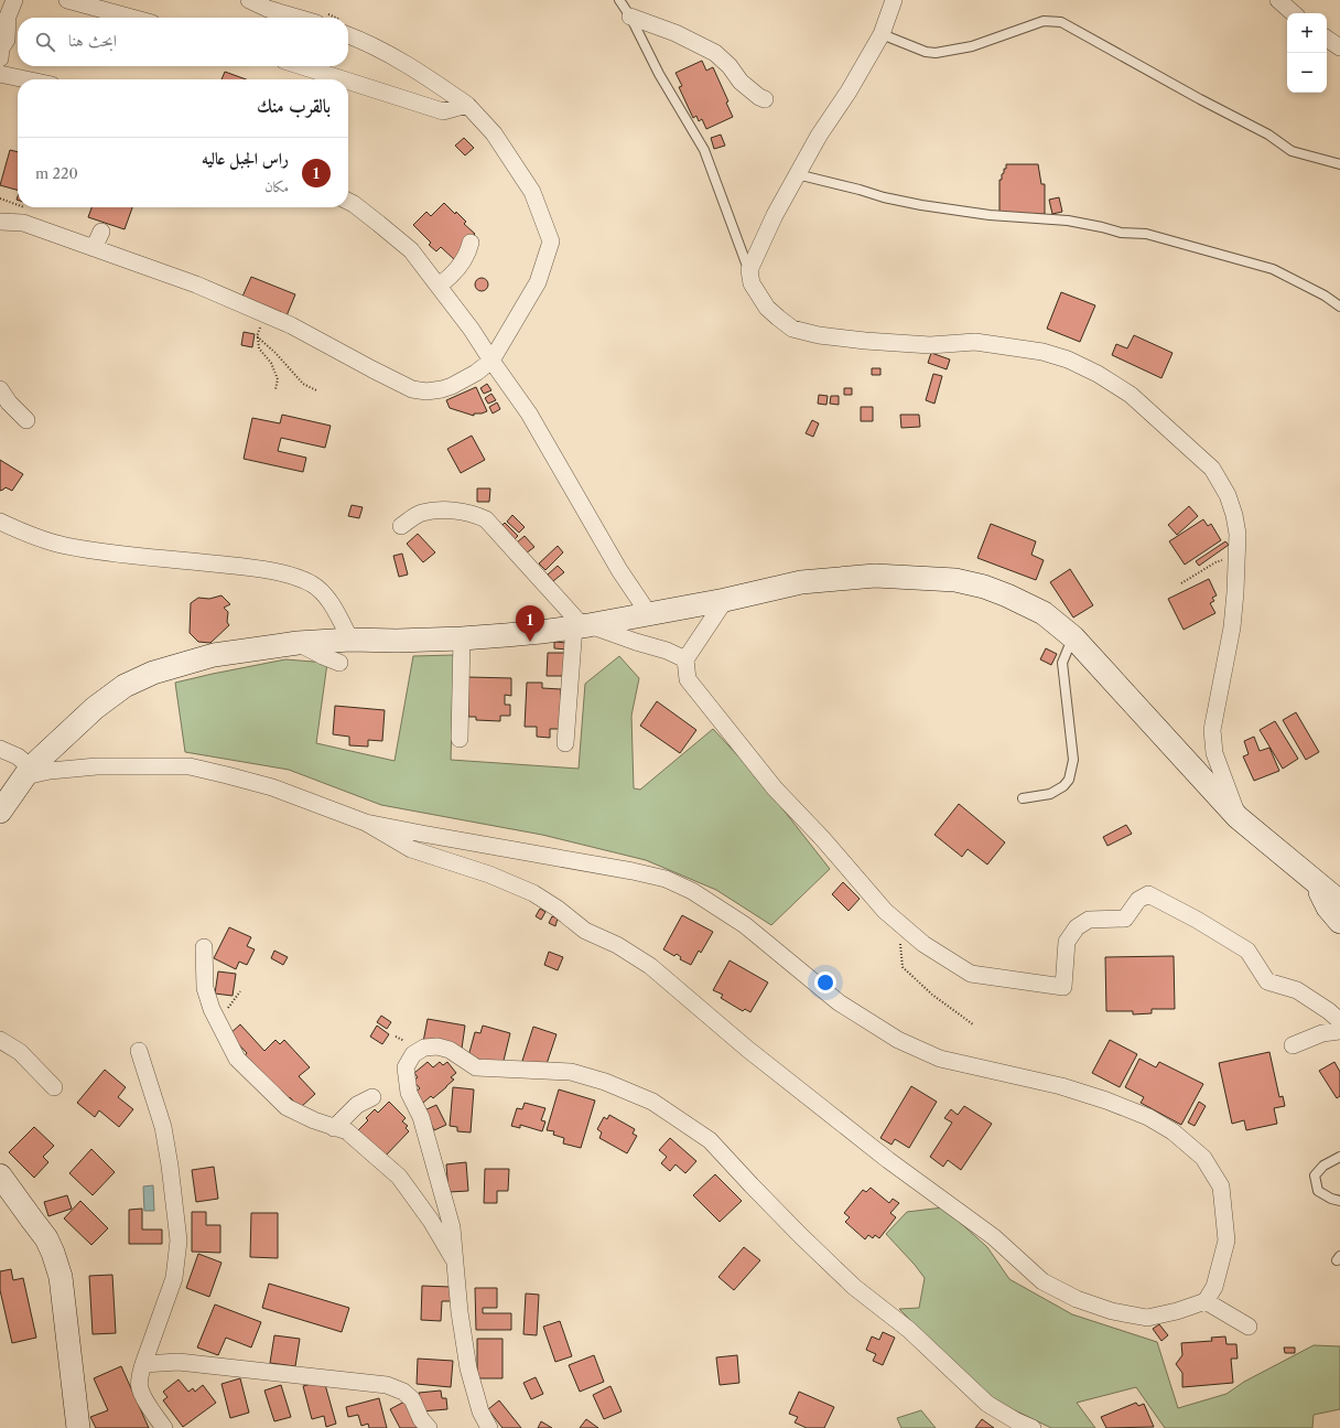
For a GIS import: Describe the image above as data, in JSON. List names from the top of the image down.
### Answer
{
  "page": {
    "map_buttons": ["+", "−"],
    "search": "ابحث هنا",
    "heading": "بالقرب منك",
    "list": [
      {
        "mark": "1",
        "name": "راس الجبل عاليه",
        "note": "مكان",
        "value": "220 m"
      }
    ],
    "pins": "1"
  }
}
